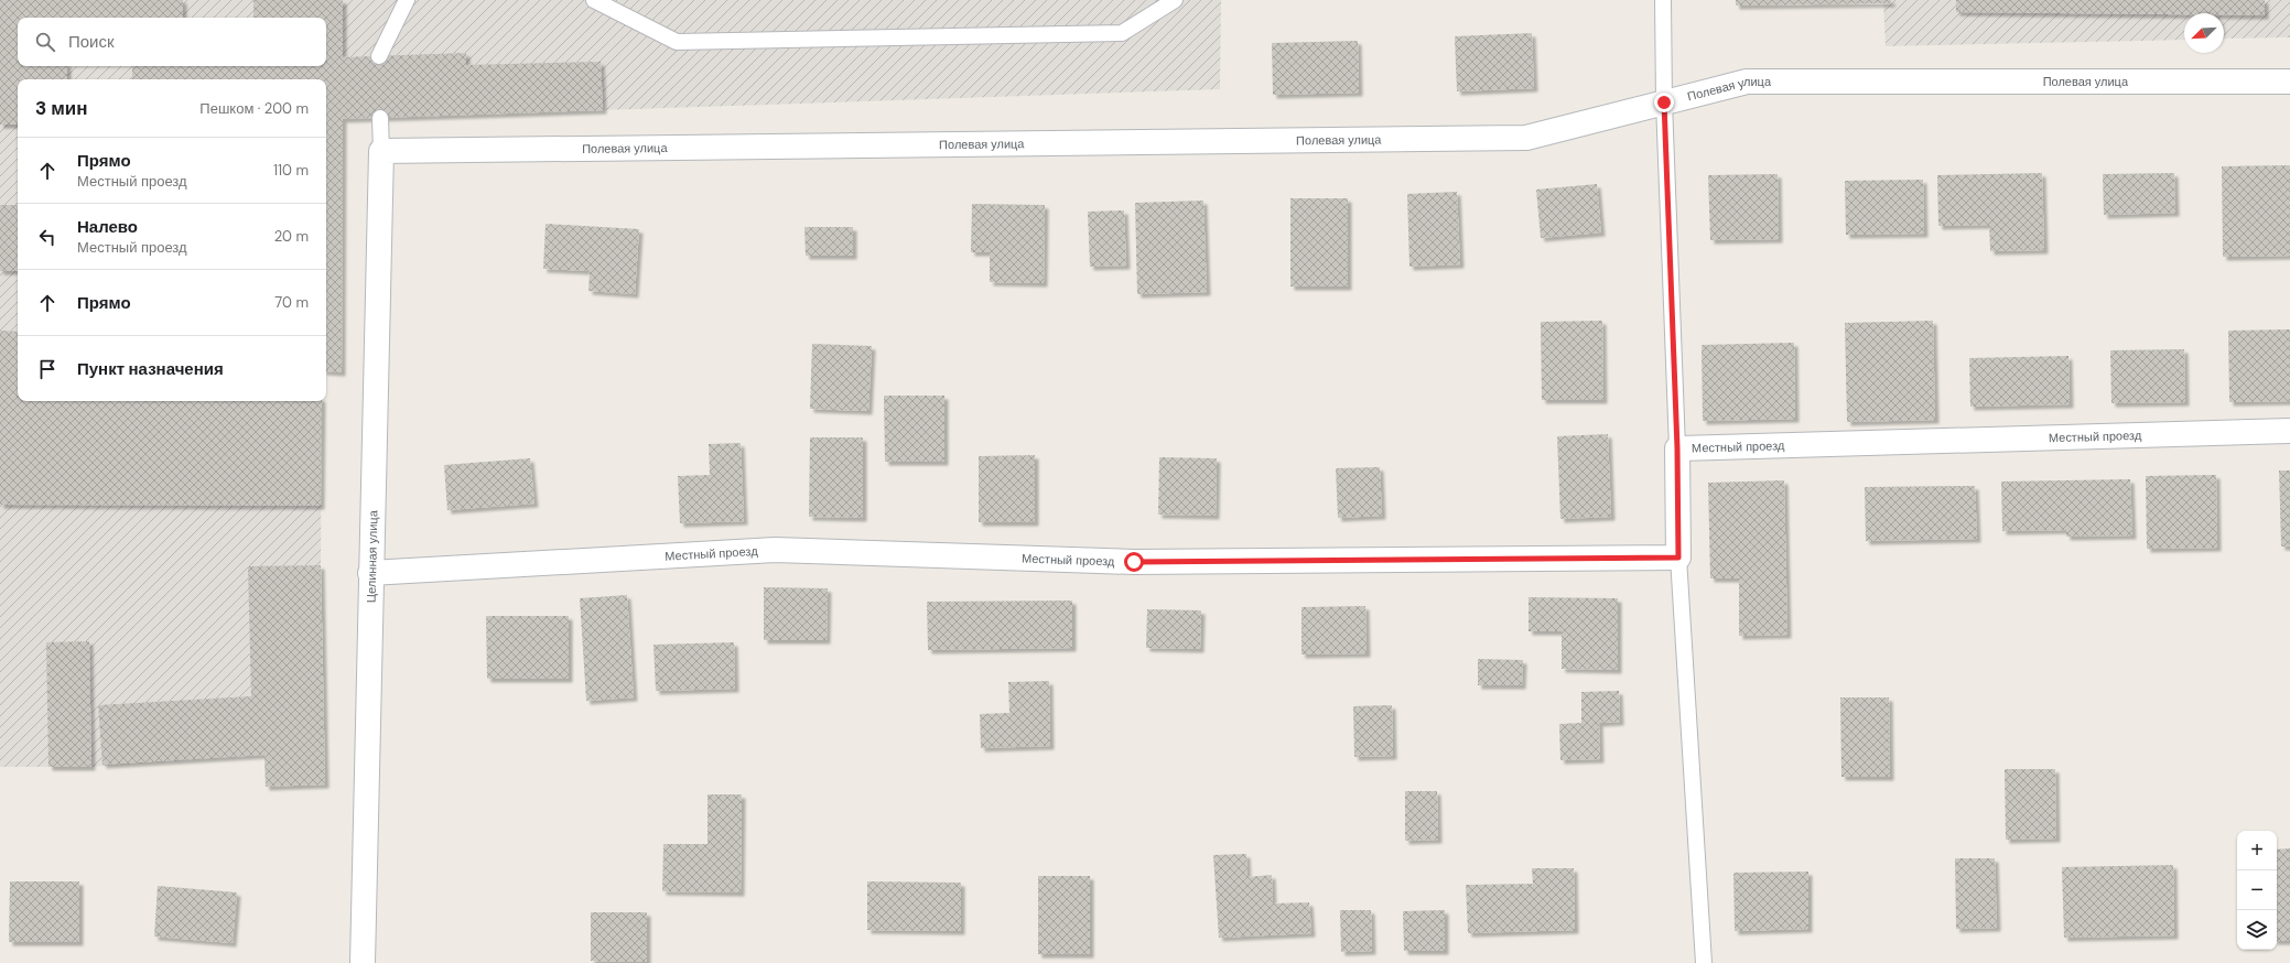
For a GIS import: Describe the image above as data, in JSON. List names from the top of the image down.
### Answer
{
  "streets": {
    "street": ["Полевая улица", "Местный проезд", "Целинная улица"]
  },
  "crossings": [
    ["Полевая улица", "Целинная улица"],
    ["Местный проезд", "Целинная улица"]
  ],
  "north": "bottom left",
  "page": {
    "search": "Поиск",
    "heading": ["3 мин", "Пешком · 200 m"],
    "list": [
      ["Прямо", "Местный проезд", "110 m"],
      ["Налево", "Местный проезд", "20 m"],
      ["Прямо", "70 m"],
      "Пункт назначения"
    ],
    "map_buttons": ["+", "−"]
  }
}
